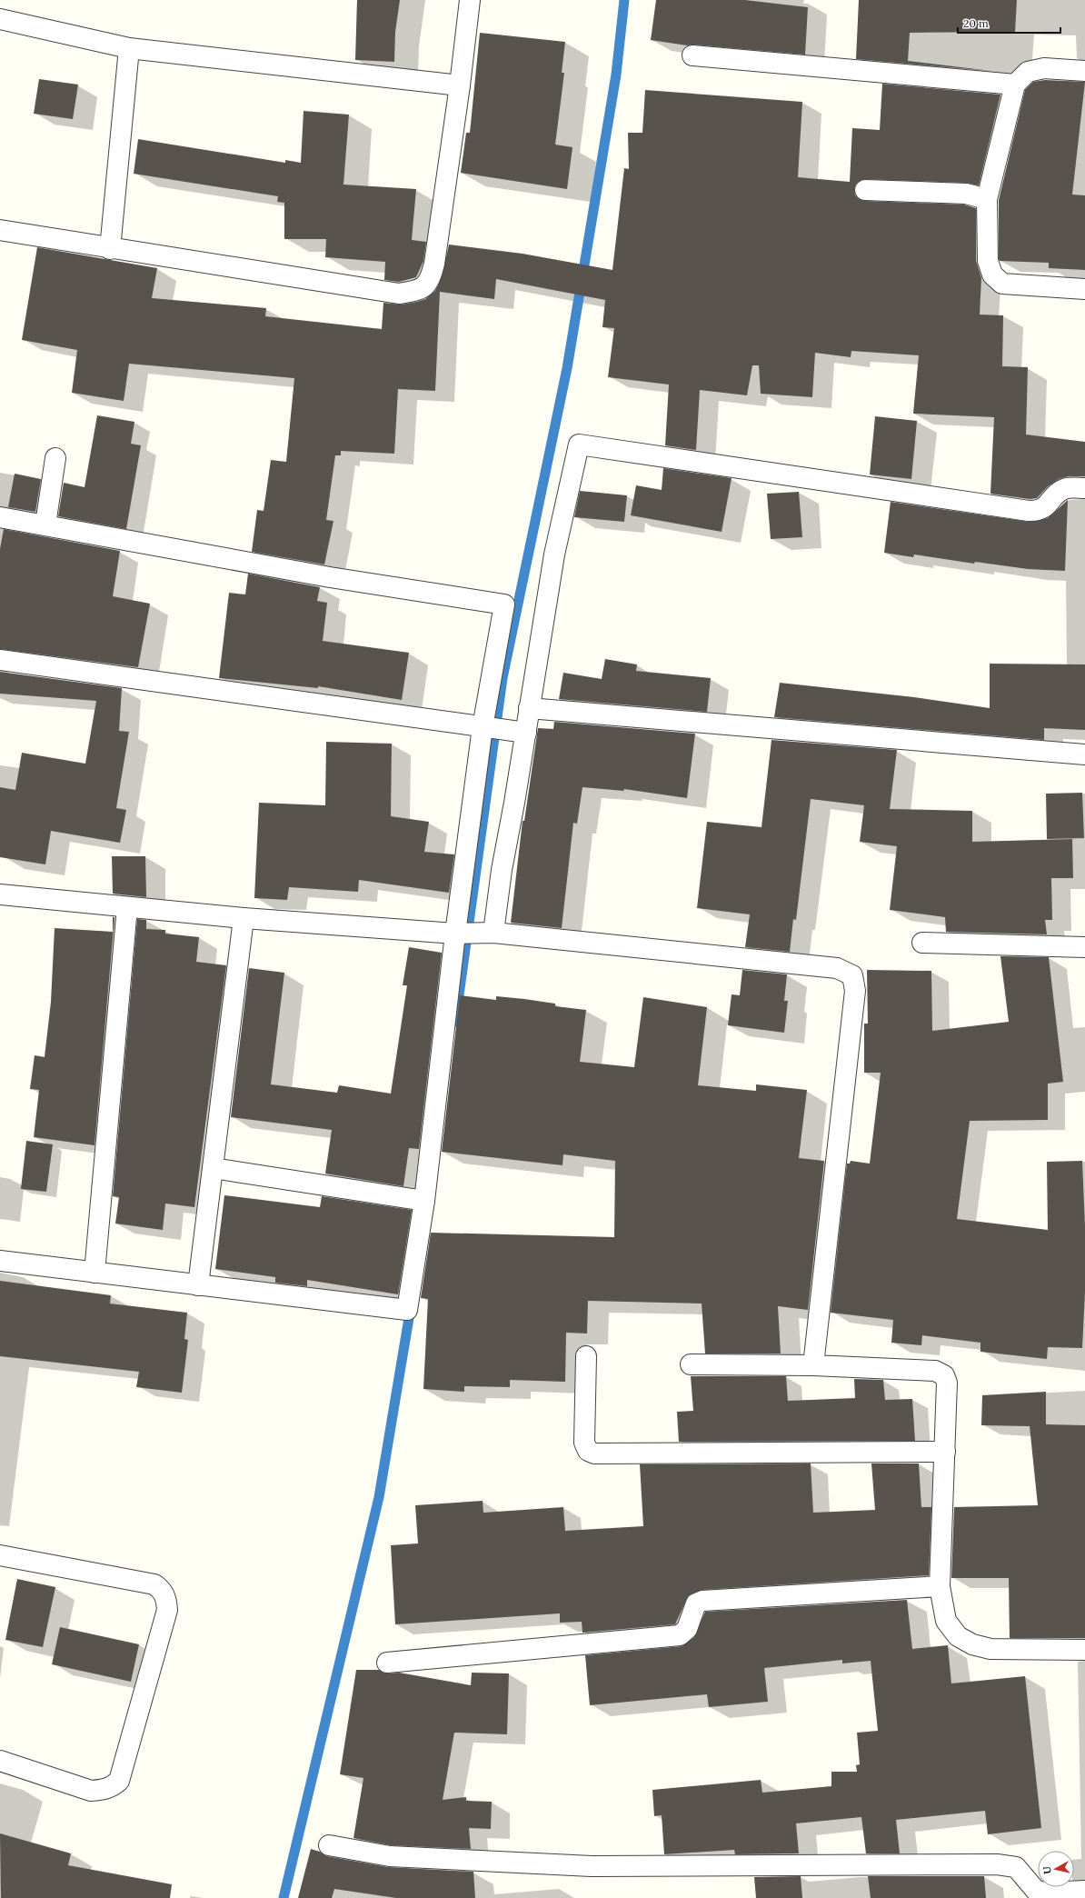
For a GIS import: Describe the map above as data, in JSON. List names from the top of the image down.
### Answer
{
  "scale_bar": "20 m",
  "north": "left"
}
